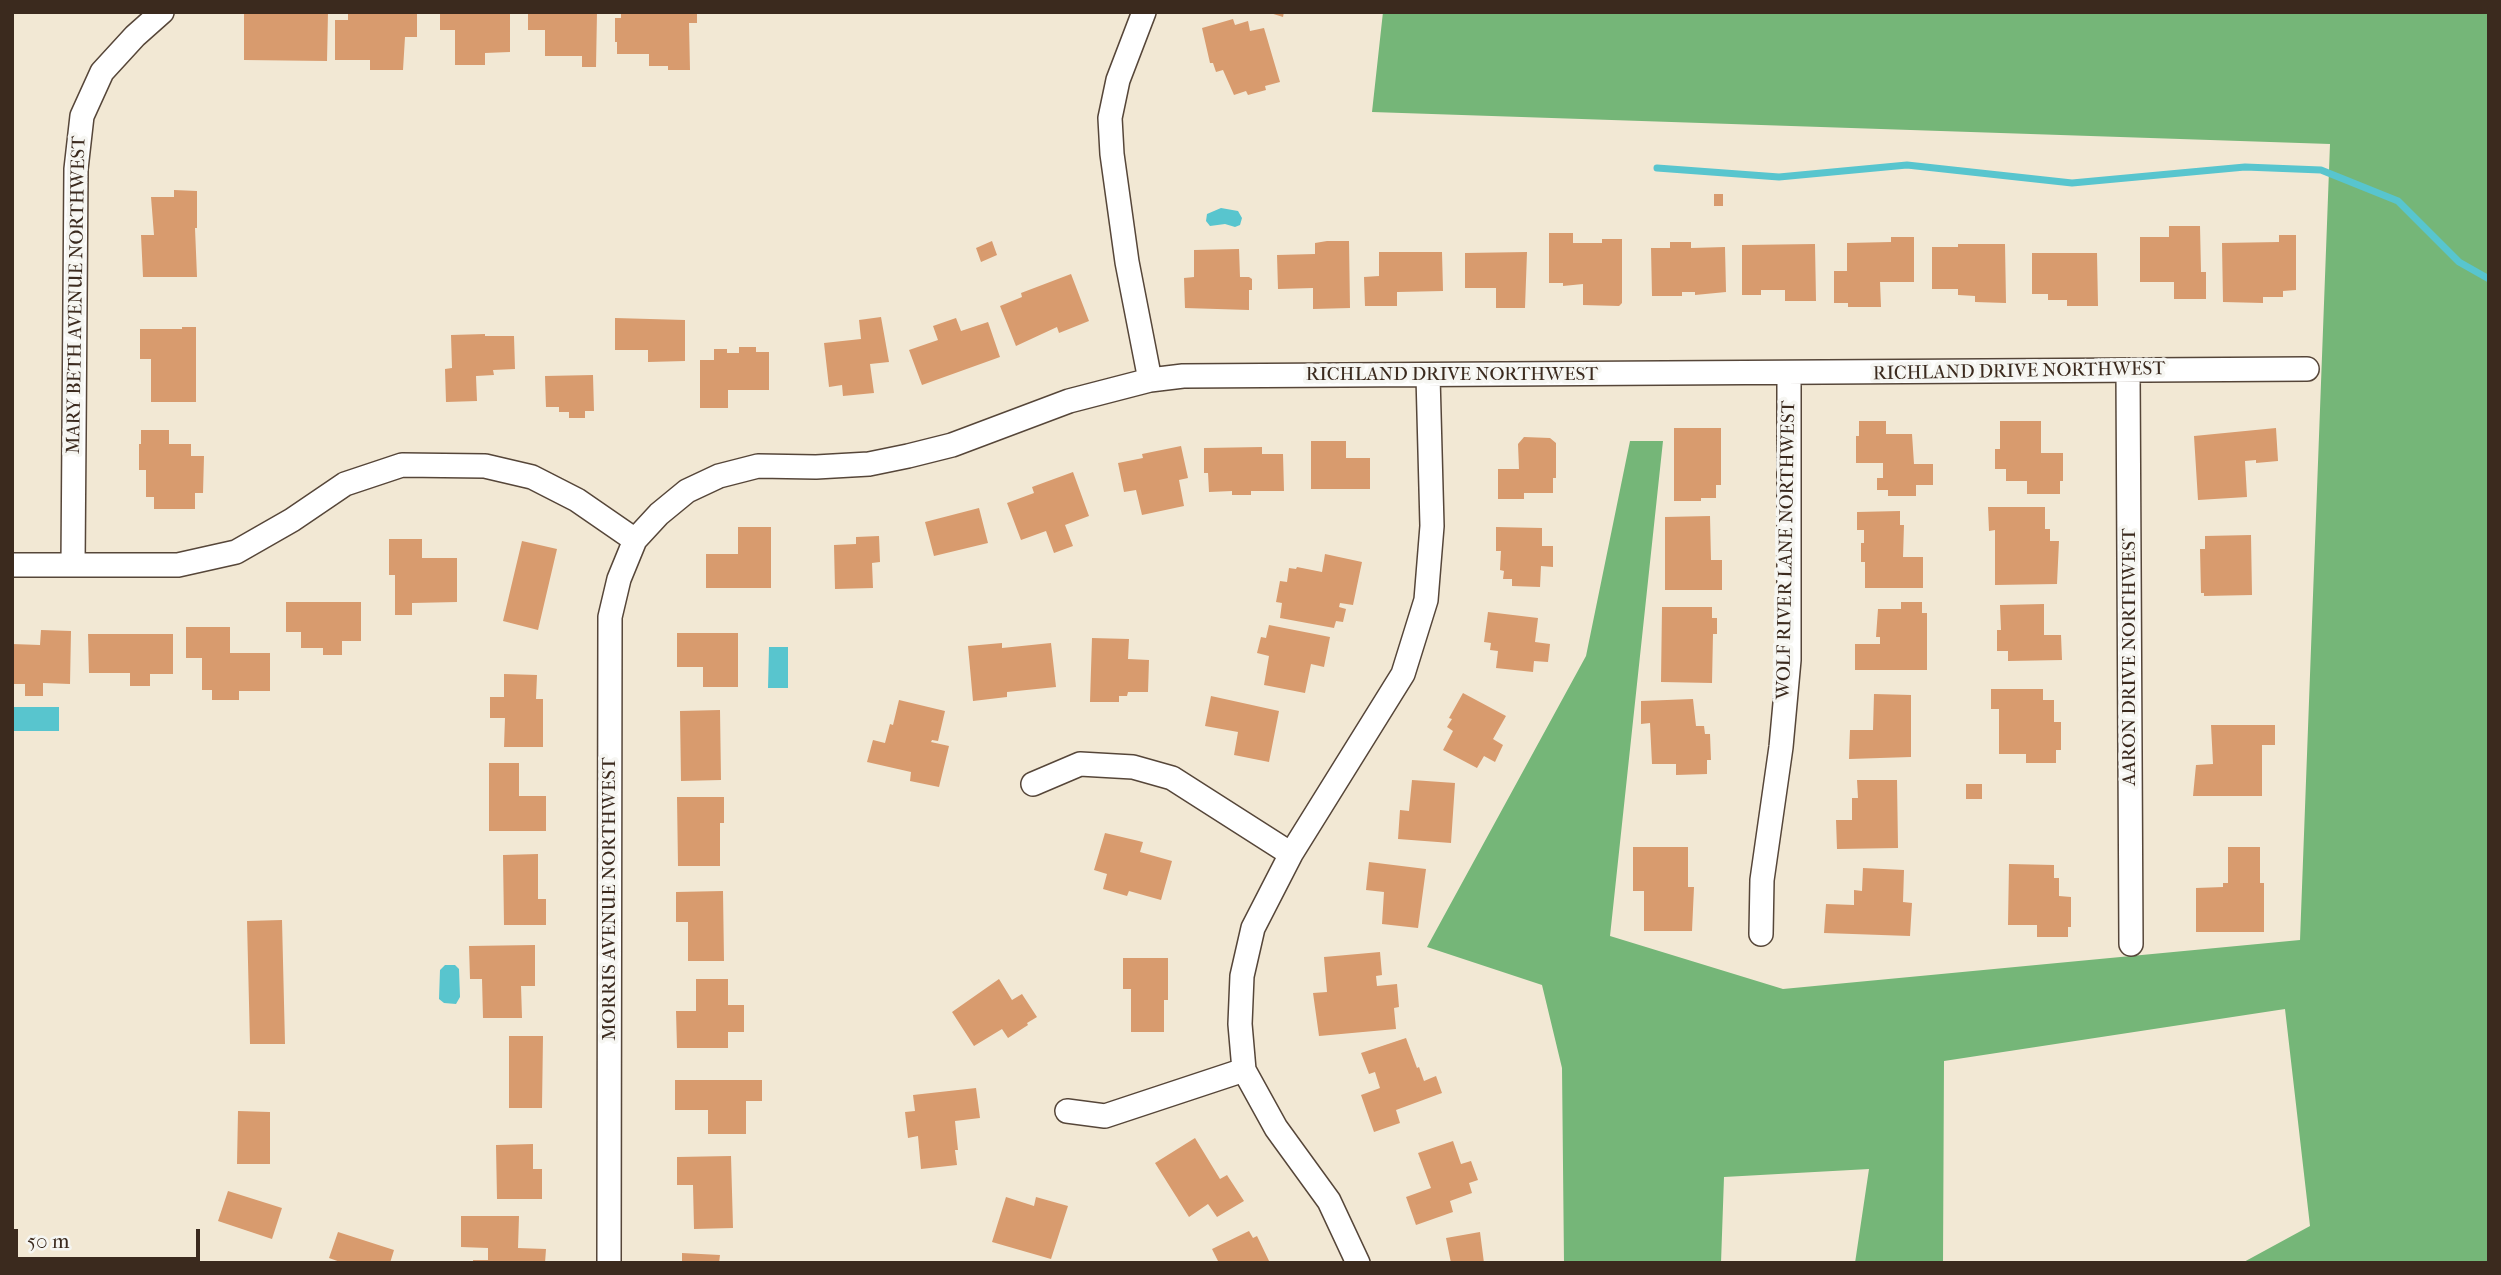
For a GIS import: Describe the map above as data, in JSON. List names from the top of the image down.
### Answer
{
  "streets": {
    "street": [
      "MARY BETH AVENUE NORTHWEST",
      "RICHLAND DRIVE NORTHWEST",
      "WOLF RIVER LANE NORTHWEST",
      "AARON DRIVE NORTHWEST",
      "MORRIS AVENUE NORTHWEST"
    ]
  },
  "crossings": [
    ["RICHLAND DRIVE NORTHWEST", "WOLF RIVER LANE NORTHWEST"],
    ["RICHLAND DRIVE NORTHWEST", "AARON DRIVE NORTHWEST"],
    ["RICHLAND DRIVE NORTHWEST", "MORRIS AVENUE NORTHWEST"]
  ],
  "scale_bar": "50 m"
}
